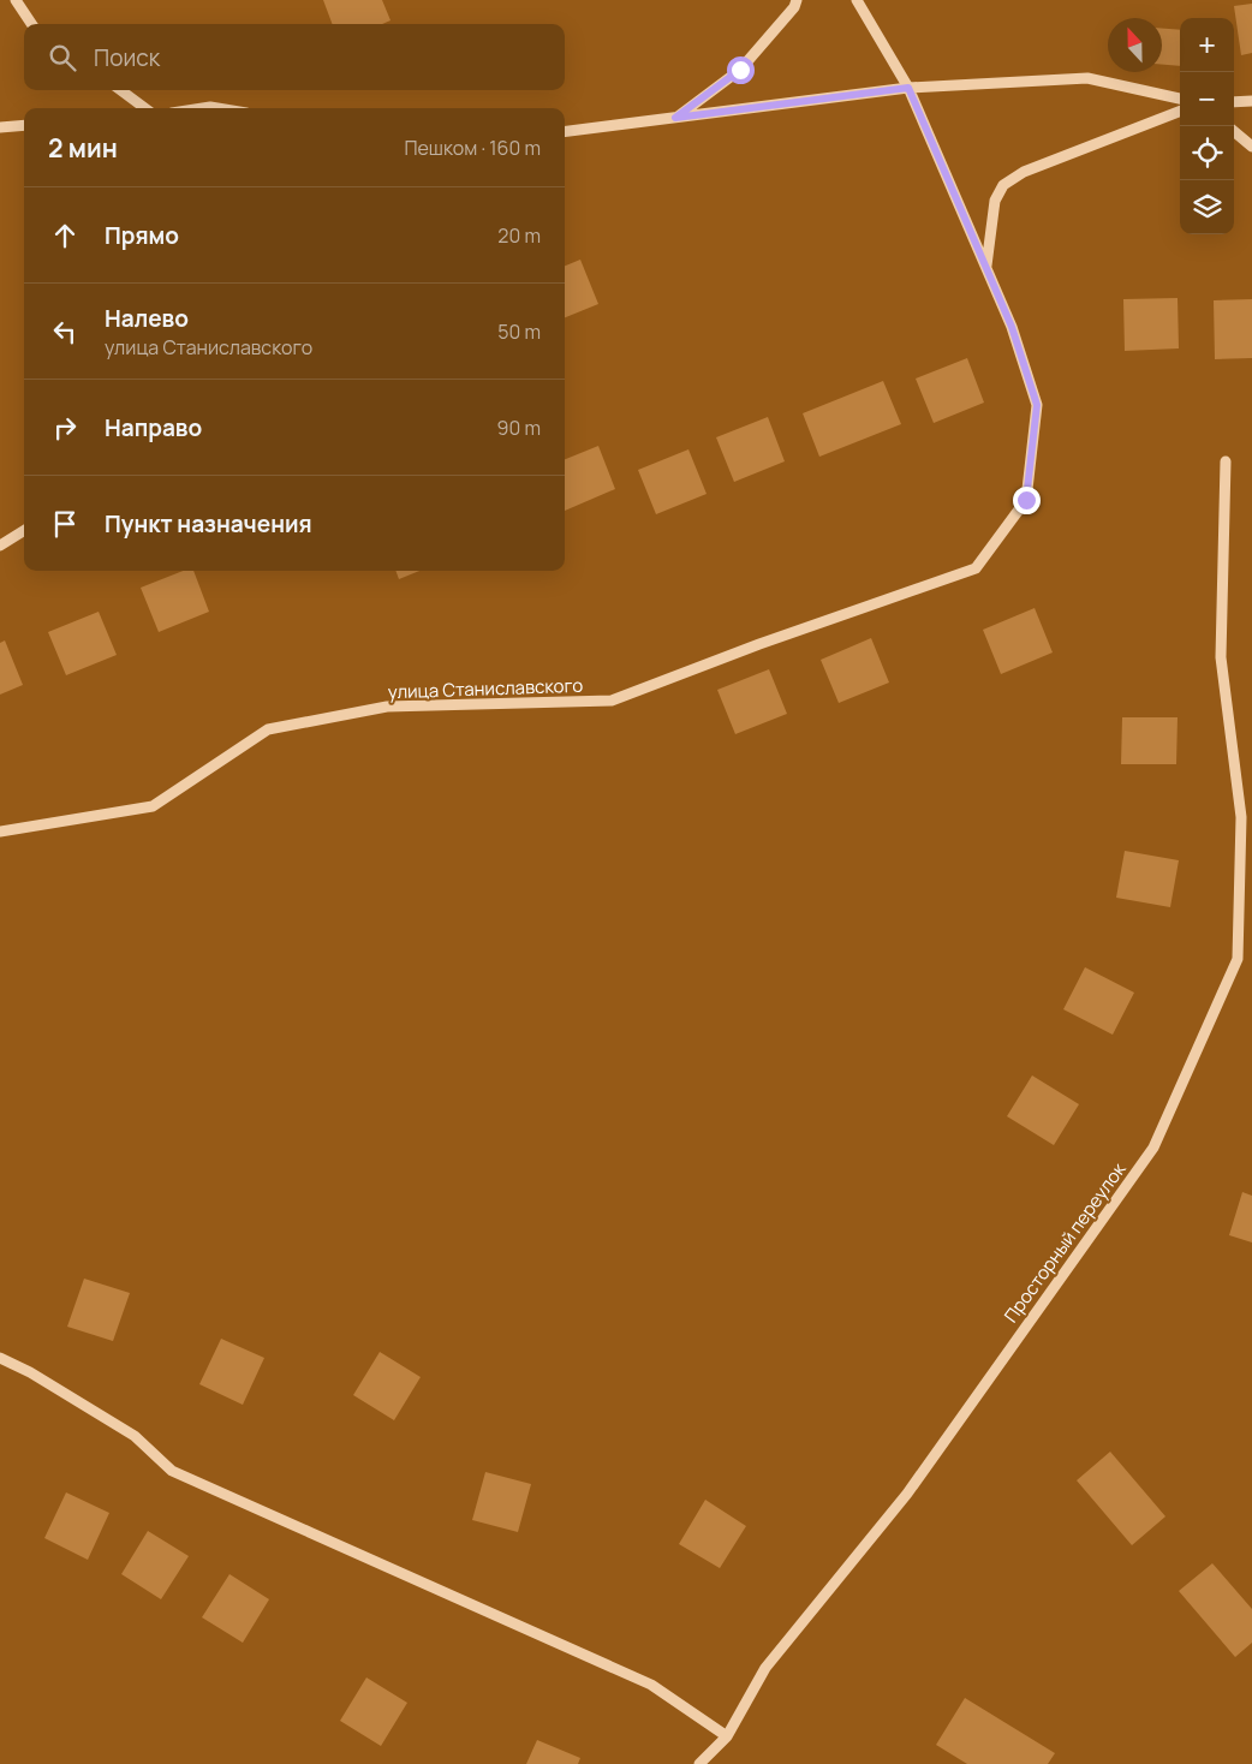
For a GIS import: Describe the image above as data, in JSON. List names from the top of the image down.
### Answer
{
  "streets": {
    "street": ["улица Станиславского", "Просторный переулок"]
  },
  "north": "top",
  "page": {
    "map_buttons": ["+", "−"],
    "search": "Поиск",
    "heading": ["2 мин", "Пешком · 160 m"],
    "list": [
      ["Прямо", "20 m"],
      ["Налево", "улица Станиславского", "50 m"],
      ["Направо", "90 m"],
      "Пункт назначения"
    ]
  }
}
